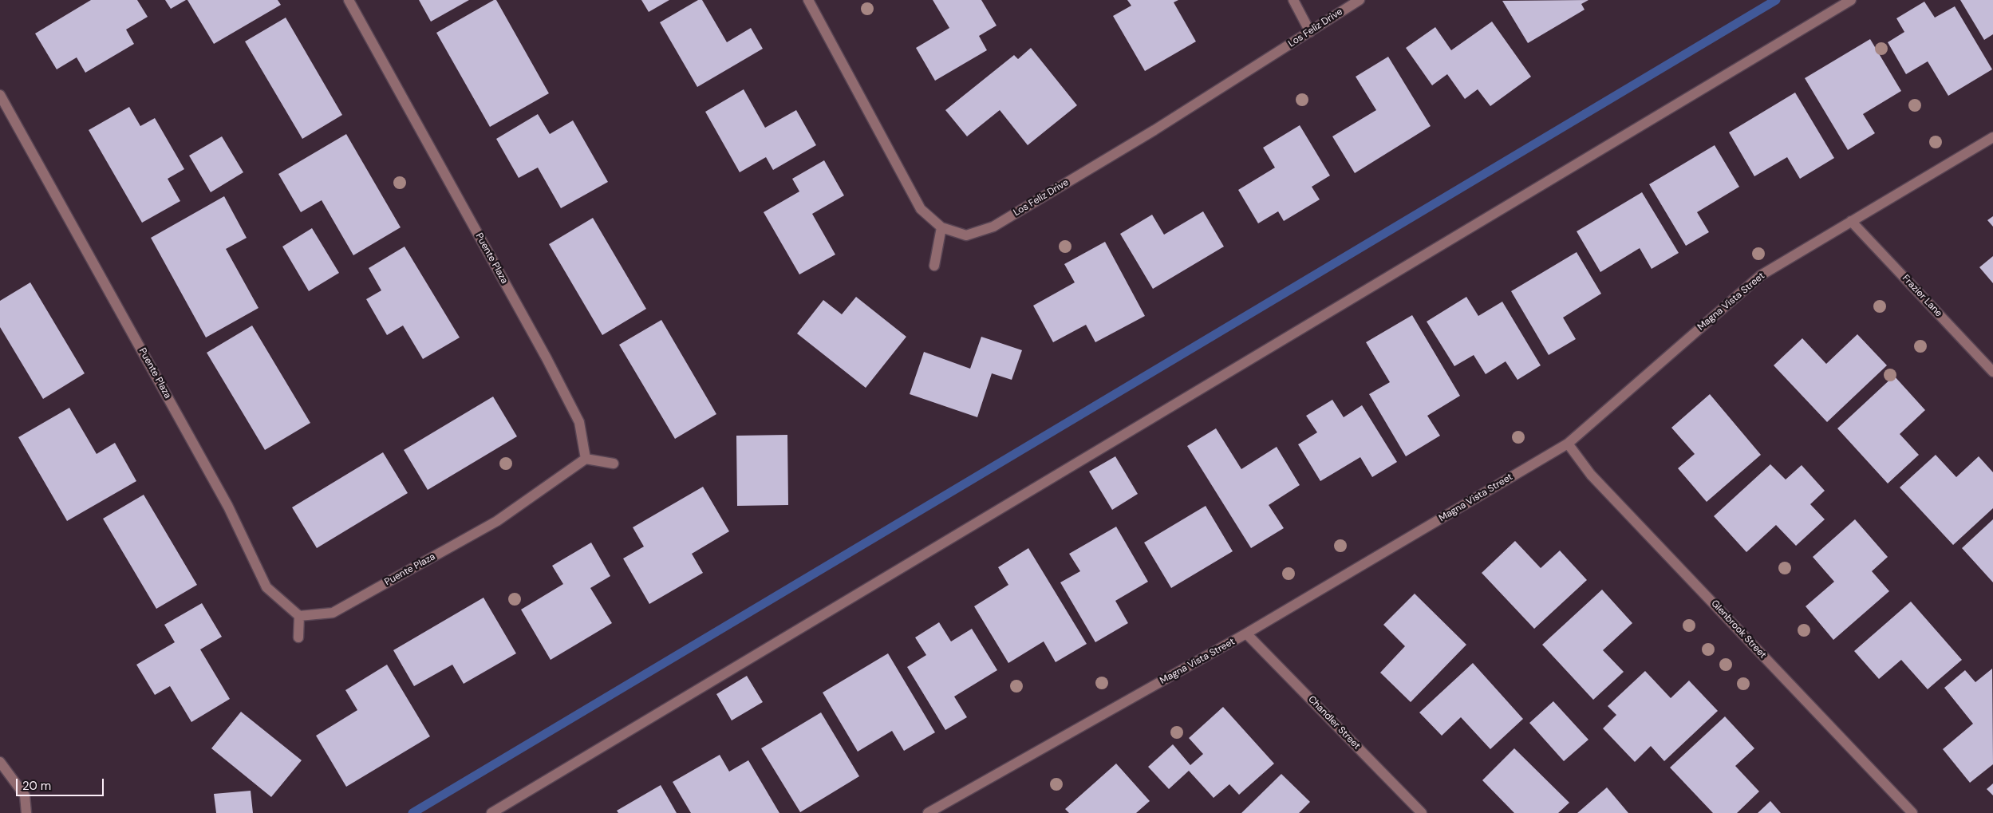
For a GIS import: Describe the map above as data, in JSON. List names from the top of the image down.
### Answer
{
  "streets": {
    "street": [
      "Los Feliz Drive",
      "Puente Plaza",
      "Frazier Lane",
      "Magna Vista Street",
      "Glenbrook Street",
      "Chandler Street"
    ]
  },
  "crossings": [
    ["Frazier Lane", "Magna Vista Street"],
    ["Magna Vista Street", "Glenbrook Street"],
    ["Magna Vista Street", "Chandler Street"]
  ],
  "scale_bar": "20 m"
}
